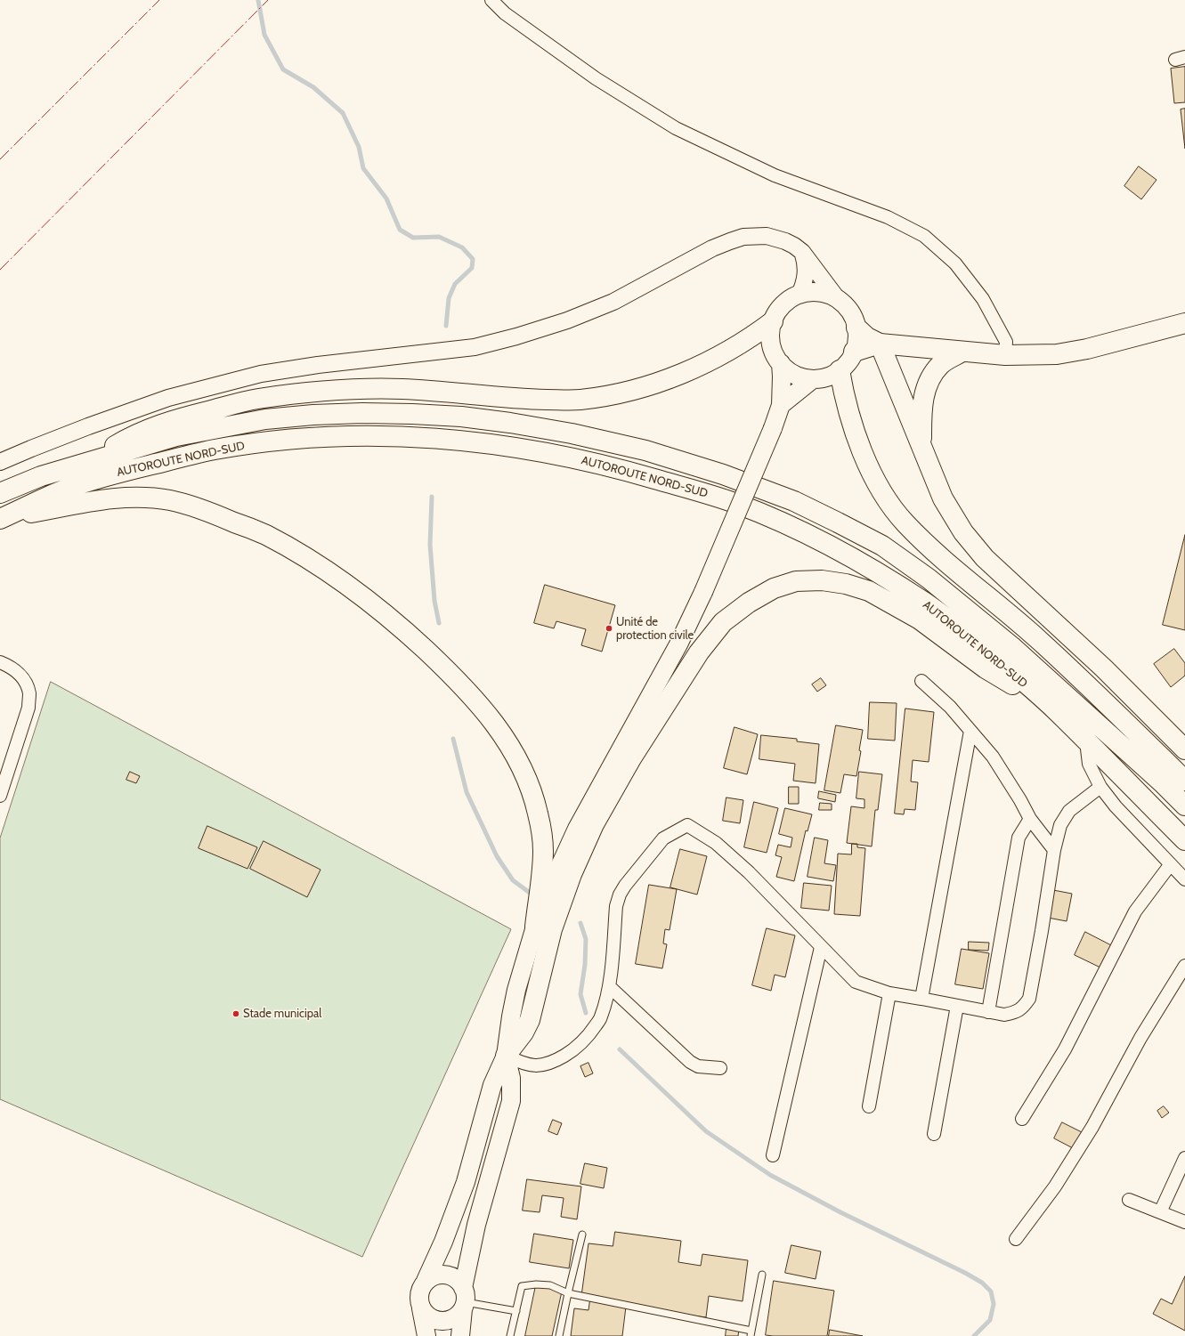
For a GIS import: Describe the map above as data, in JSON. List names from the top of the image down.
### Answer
{
  "streets": {
    "main road": ["AUTOROUTE NORD-SUD"]
  },
  "places": ["Unité de protection civile", "Stade municipal"]
}
